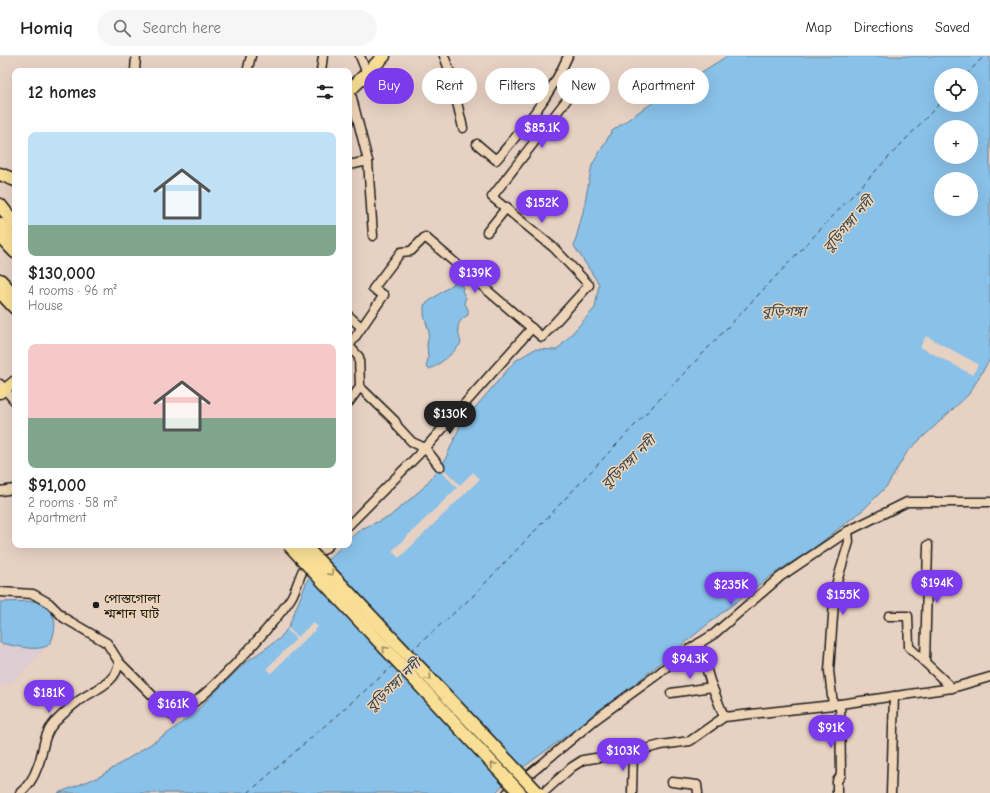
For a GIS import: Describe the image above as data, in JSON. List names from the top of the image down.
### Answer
{
  "water": ["বুড়িগঙ্গা নদী", "বুড়িগঙ্গা"],
  "places": ["পোস্তগোলা শ্মশান ঘাট"],
  "page": {
    "header": "Homiq",
    "search": "Search here",
    "nav": ["Map", "Directions", "Saved"],
    "map_buttons": ["+", "−"],
    "chip": [
      "Buy",
      "Rent",
      "Filters",
      "New",
      "Apartment"
    ],
    "heading": "12 homes",
    "price": [
      "$85.1K",
      "$152K",
      "$139K",
      "$130K",
      "$194K",
      "$235K",
      "$155K",
      "$94.3K",
      "$181K",
      "$161K",
      "$91K",
      "$103K"
    ],
    "list": [
      {
        "name": "$130,000",
        "note": "4 rooms · 96 m² · House"
      },
      {
        "name": "$91,000",
        "note": "2 rooms · 58 m² · Apartment"
      }
    ]
  }
}
